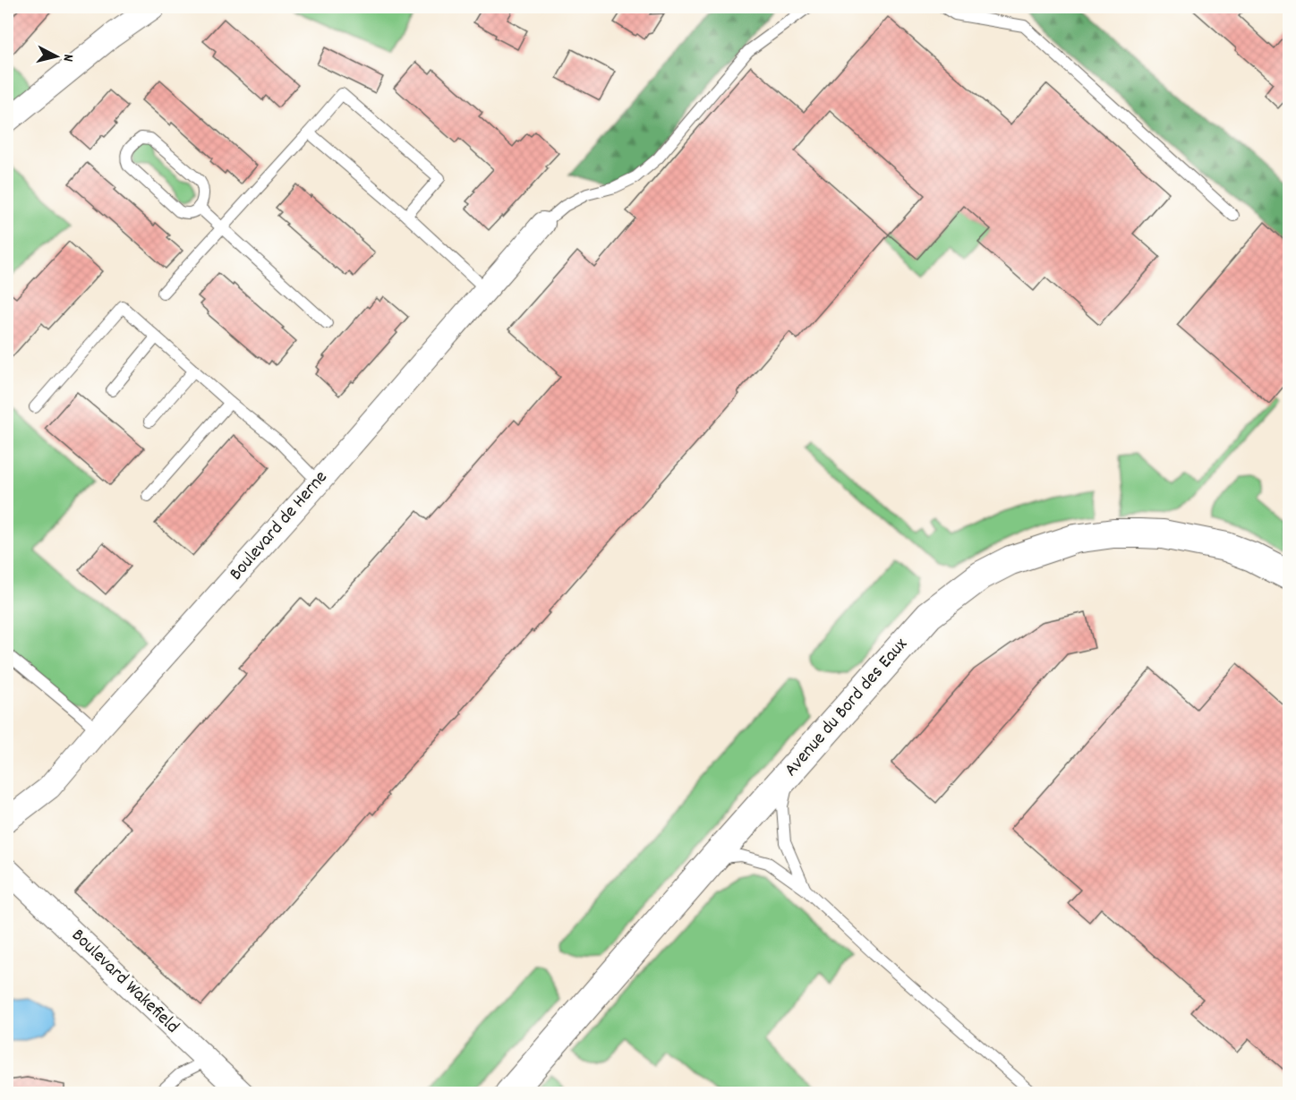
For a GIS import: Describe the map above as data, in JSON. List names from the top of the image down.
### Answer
{
  "streets": {
    "street": ["Boulevard de Herne", "Avenue du Bord des Eaux", "Boulevard Wakefield"]
  },
  "north": "right"
}
